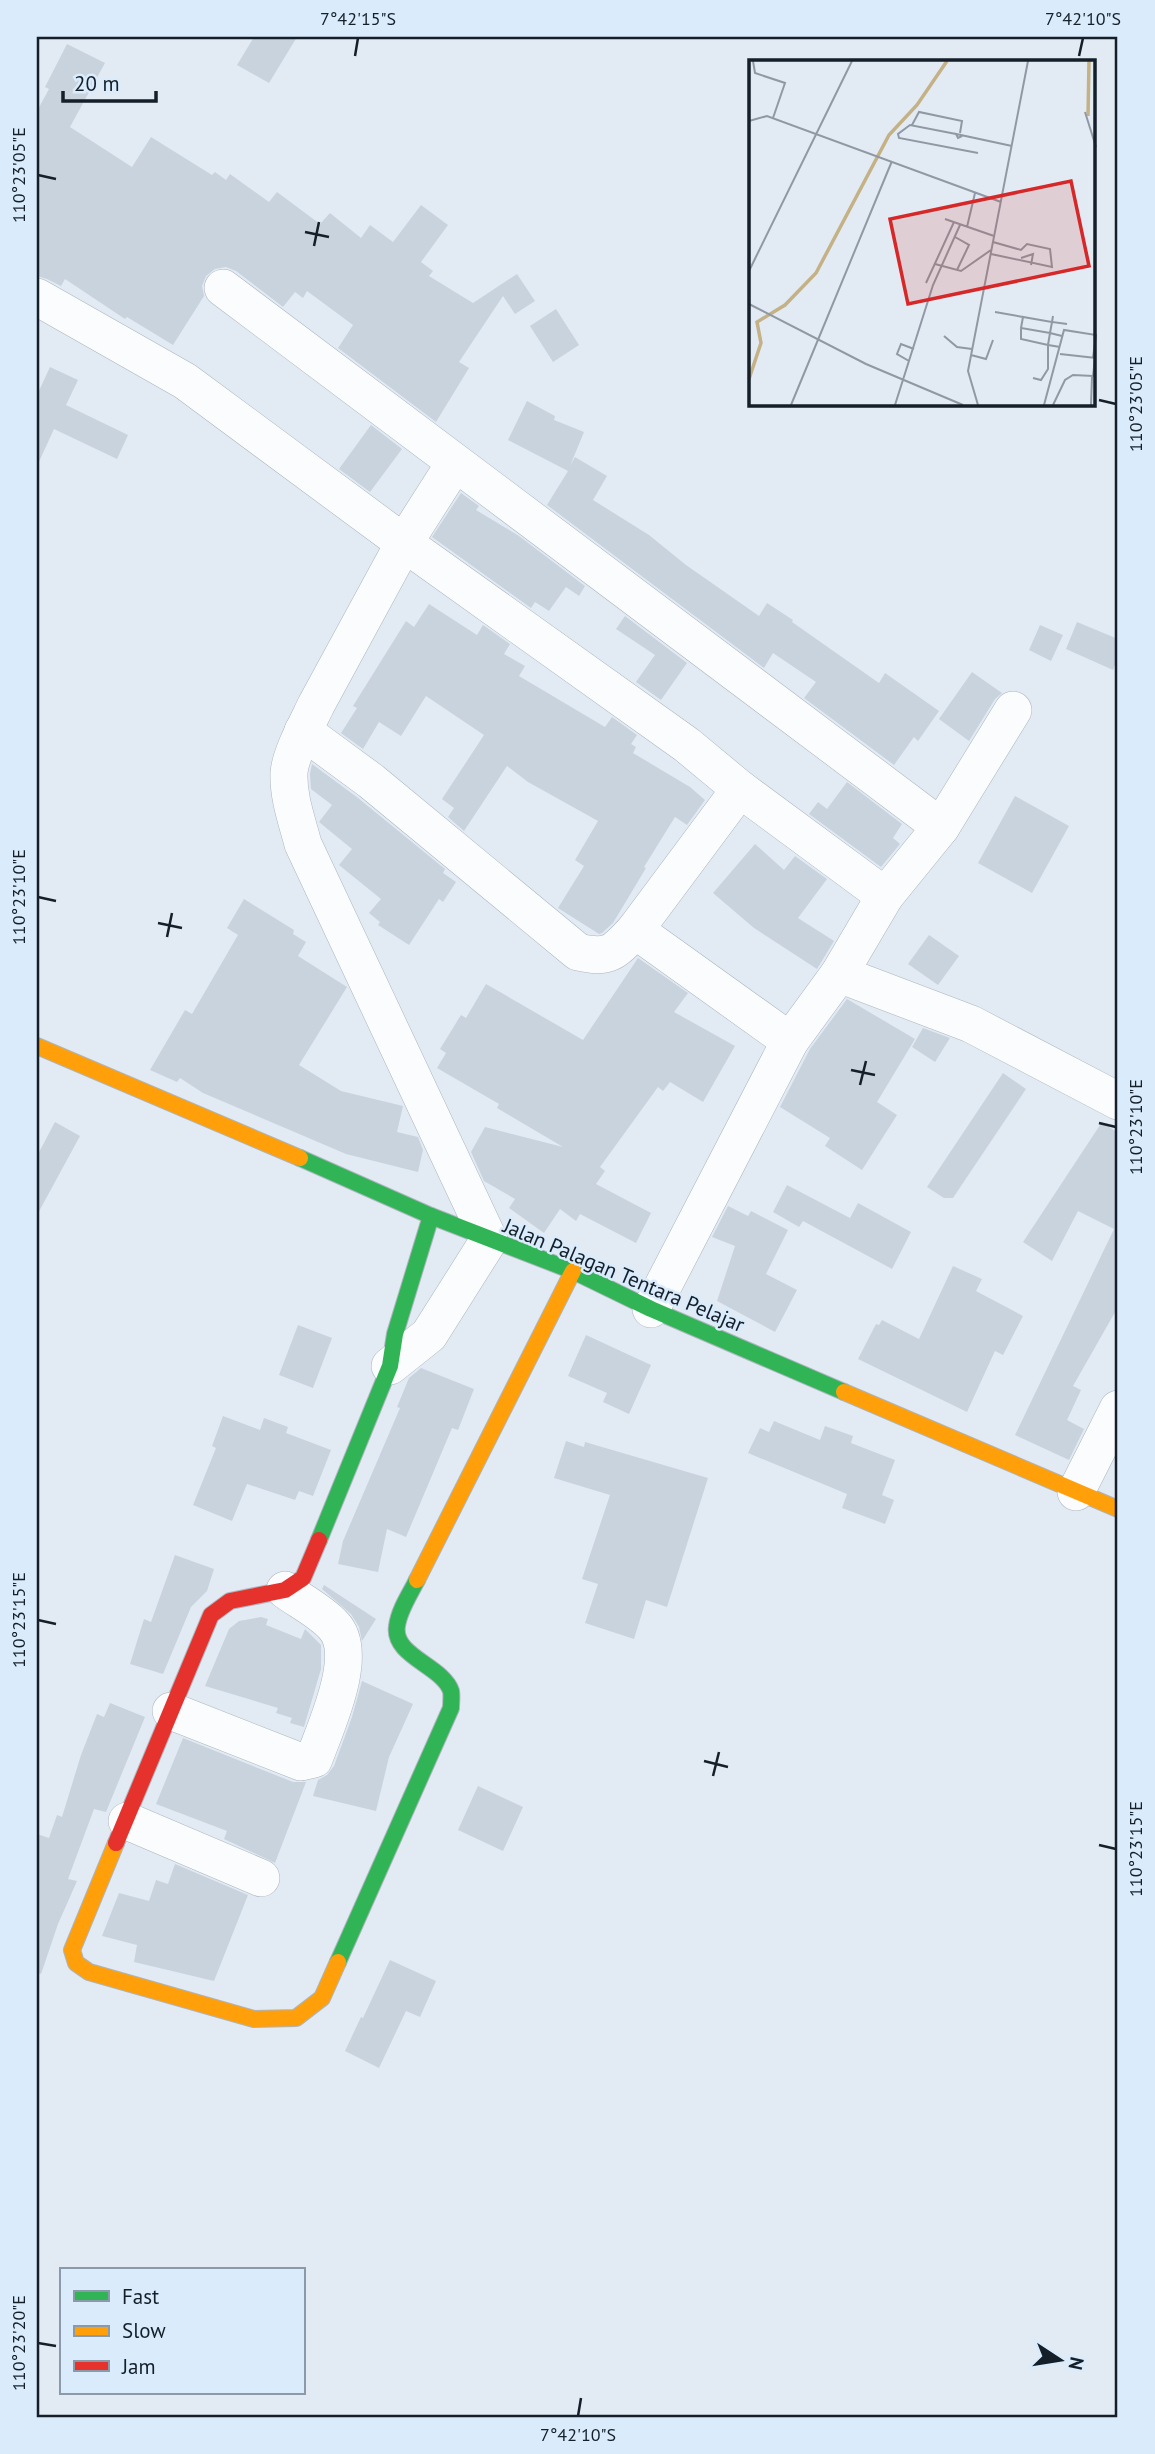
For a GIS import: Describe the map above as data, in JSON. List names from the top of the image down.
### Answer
{
  "streets": {
    "street": ["Jalan Palagan Tentara Pelajar"]
  },
  "legend": ["Fast", "Slow", "Jam"],
  "scale_bar": "20 m",
  "north": "right",
  "coordinates": [
    "7°42'15\"S",
    "7°42'10\"S",
    "110°23'05\"E",
    "110°23'10\"E",
    "110°23'15\"E",
    "110°23'20\"E"
  ]
}
